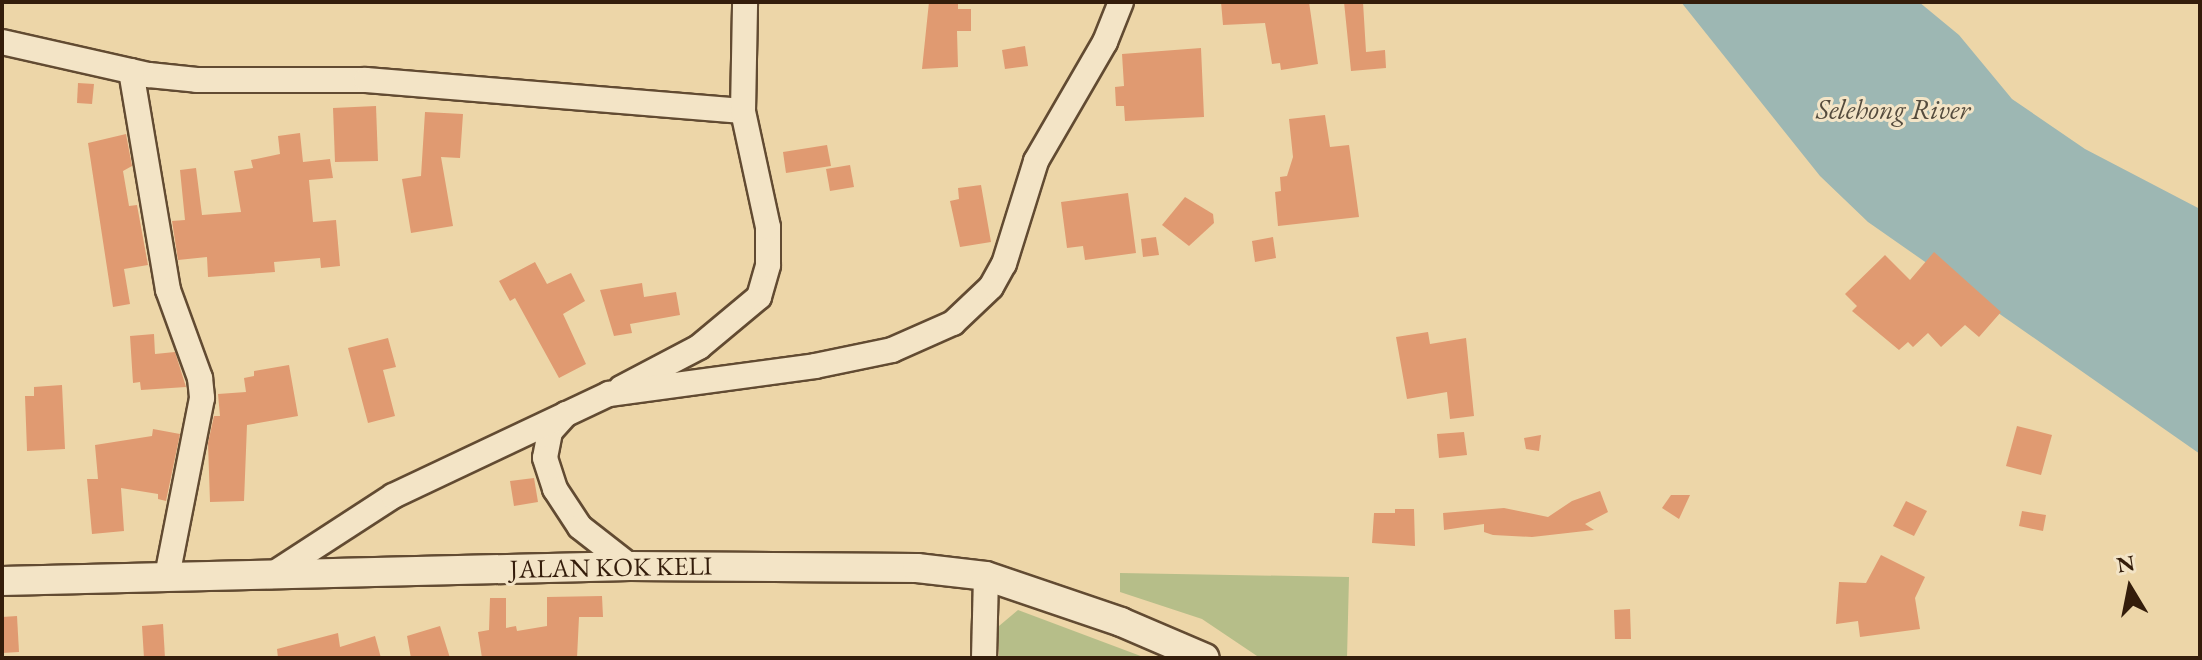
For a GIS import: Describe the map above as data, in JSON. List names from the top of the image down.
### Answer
{
  "streets": {
    "street": ["JALAN KOK KELI"]
  },
  "water": ["Selehong River"],
  "north": "top"
}
